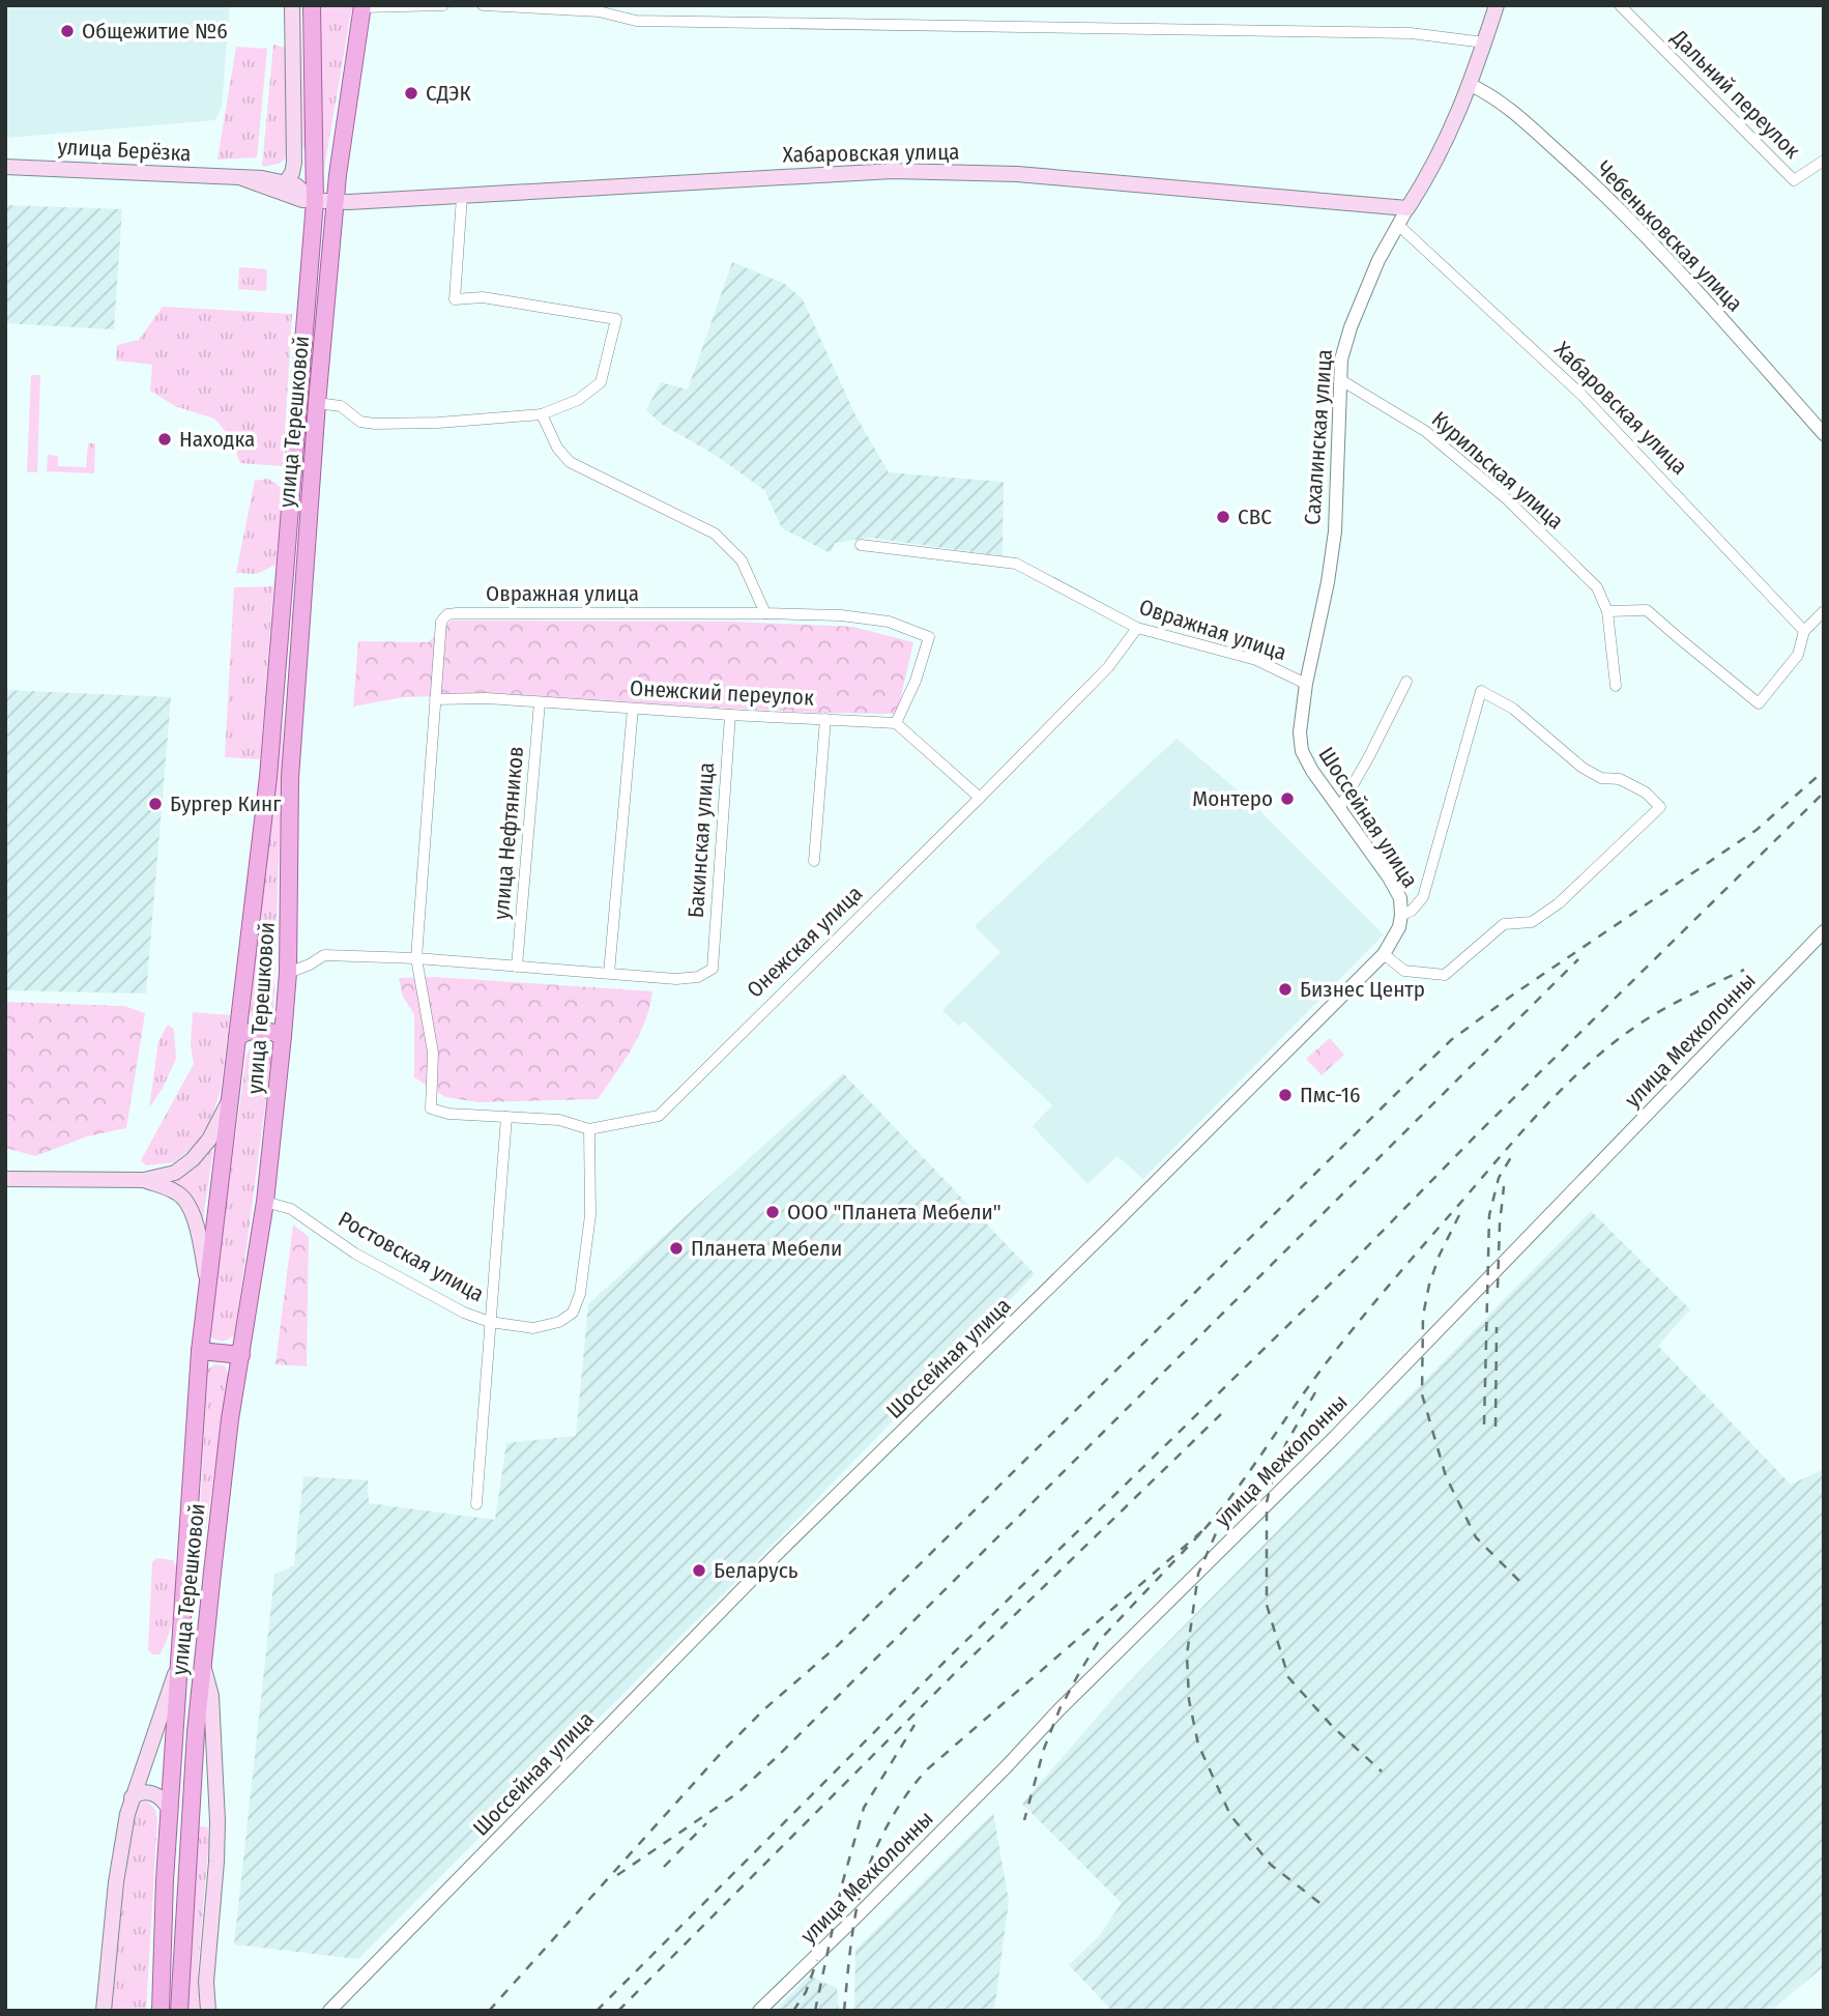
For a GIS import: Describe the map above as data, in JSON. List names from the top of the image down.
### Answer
{
  "streets": {
    "main road": [
      "улица Берёзка",
      "Хабаровская улица",
      "улица Терешковой",
      "Сахалинская улица"
    ],
    "street": [
      "Дальний переулок",
      "Чебеньковская улица",
      "Курильская улица",
      "Овражная улица",
      "Онежский переулок",
      "Шоссейная улица",
      "улица Нефтяников",
      "Бакинская улица",
      "Онежская улица",
      "улица Мехколонны",
      "Ростовская улица"
    ]
  },
  "crossings": [
    ["улица Берёзка", "Хабаровская улица"],
    ["улица Берёзка", "улица Терешковой"],
    ["Хабаровская улица", "улица Терешковой"],
    ["Хабаровская улица", "Сахалинская улица"],
    ["Чебеньковская улица", "Сахалинская улица"],
    ["улица Терешковой", "Ростовская улица"],
    ["Сахалинская улица", "Курильская улица"],
    ["Сахалинская улица", "Овражная улица"],
    ["Сахалинская улица", "Шоссейная улица"],
    ["Овражная улица", "Онежский переулок"],
    ["Овражная улица", "Шоссейная улица"],
    ["Овражная улица", "Онежская улица"],
    ["Онежский переулок", "улица Нефтяников"],
    ["Онежский переулок", "Бакинская улица"],
    ["Онежская улица", "Ростовская улица"]
  ],
  "places": [
    "Общежитие №6",
    "СДЭК",
    "Находка",
    "СВС",
    "Монтеро",
    "Бургер Кинг",
    "Бизнес Центр",
    "Пмс-16",
    "ООО \"Планета Мебели\"",
    "Планета Мебели",
    "Беларусь"
  ]
}
